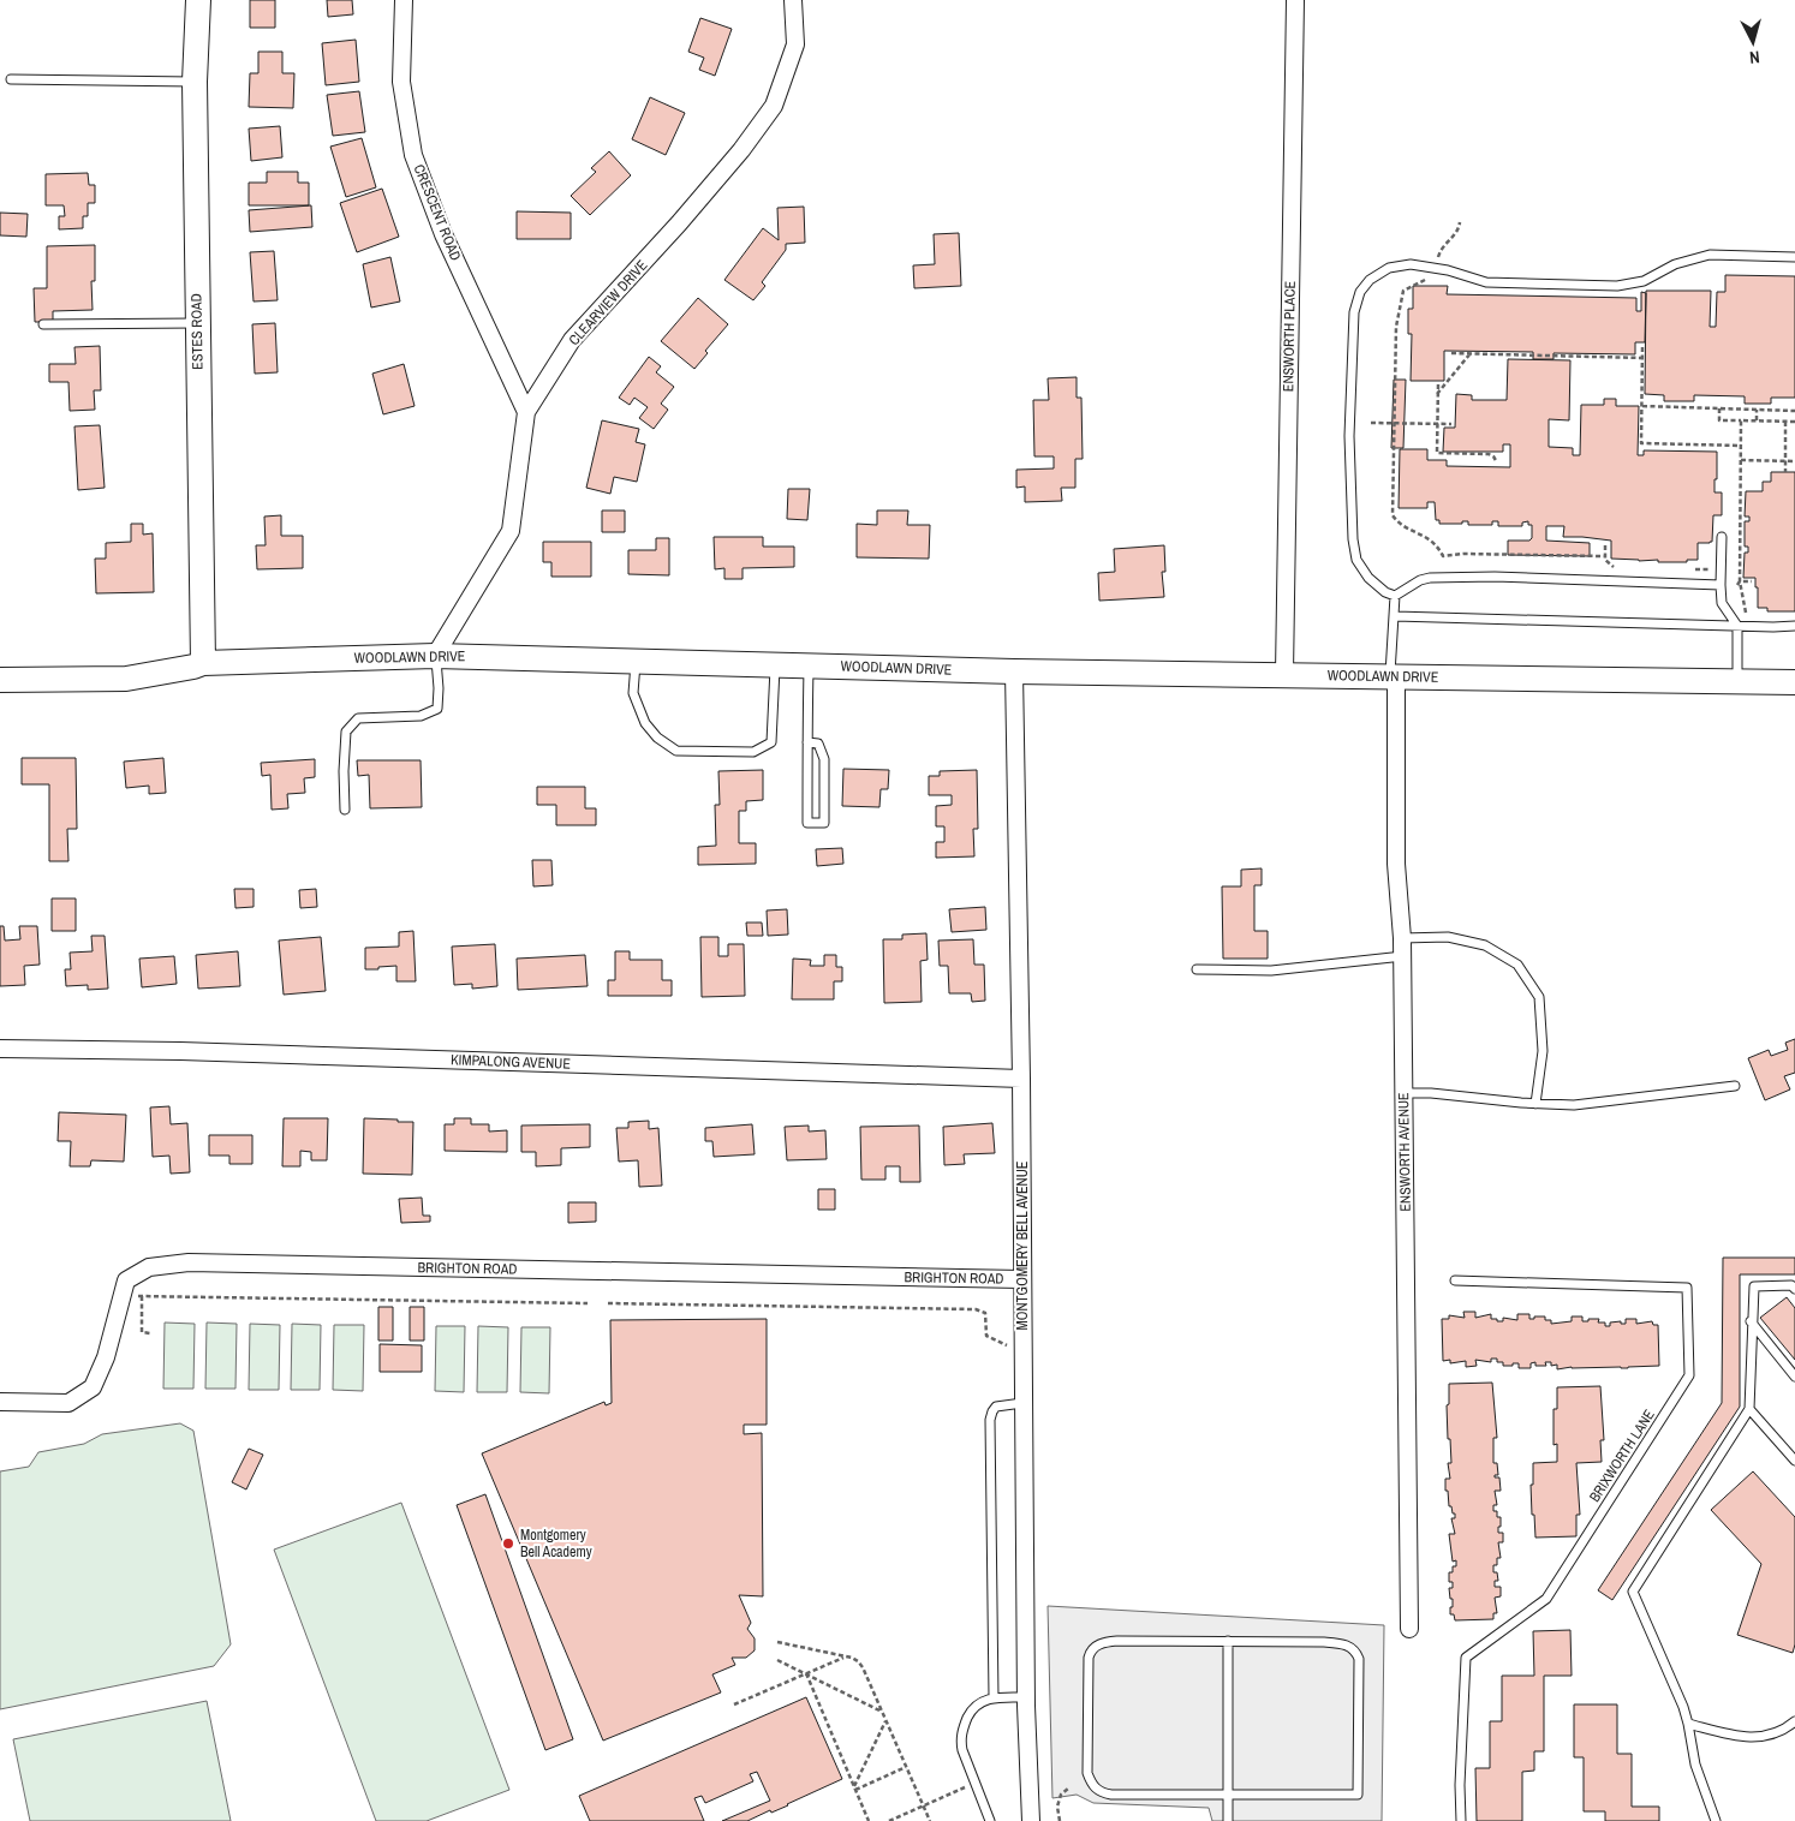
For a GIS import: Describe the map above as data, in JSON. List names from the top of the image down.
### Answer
{
  "streets": {
    "main road": ["ESTES ROAD", "WOODLAWN DRIVE"],
    "street": [
      "CRESCENT ROAD",
      "CLEARVIEW DRIVE",
      "ENSWORTH PLACE",
      "KIMPALONG AVENUE",
      "ENSWORTH AVENUE",
      "MONTGOMERY BELL AVENUE",
      "BRIGHTON ROAD"
    ],
    "lane": ["BRIXWORTH LANE"]
  },
  "crossings": [
    ["CRESCENT ROAD", "CLEARVIEW DRIVE"],
    ["CLEARVIEW DRIVE", "WOODLAWN DRIVE"],
    ["ESTES ROAD", "WOODLAWN DRIVE"],
    ["ENSWORTH PLACE", "WOODLAWN DRIVE"],
    ["WOODLAWN DRIVE", "ENSWORTH AVENUE"],
    ["WOODLAWN DRIVE", "MONTGOMERY BELL AVENUE"],
    ["KIMPALONG AVENUE", "MONTGOMERY BELL AVENUE"],
    ["MONTGOMERY BELL AVENUE", "BRIGHTON ROAD"]
  ],
  "places": ["Montgomery Bell Academy"],
  "north": "bottom"
}
